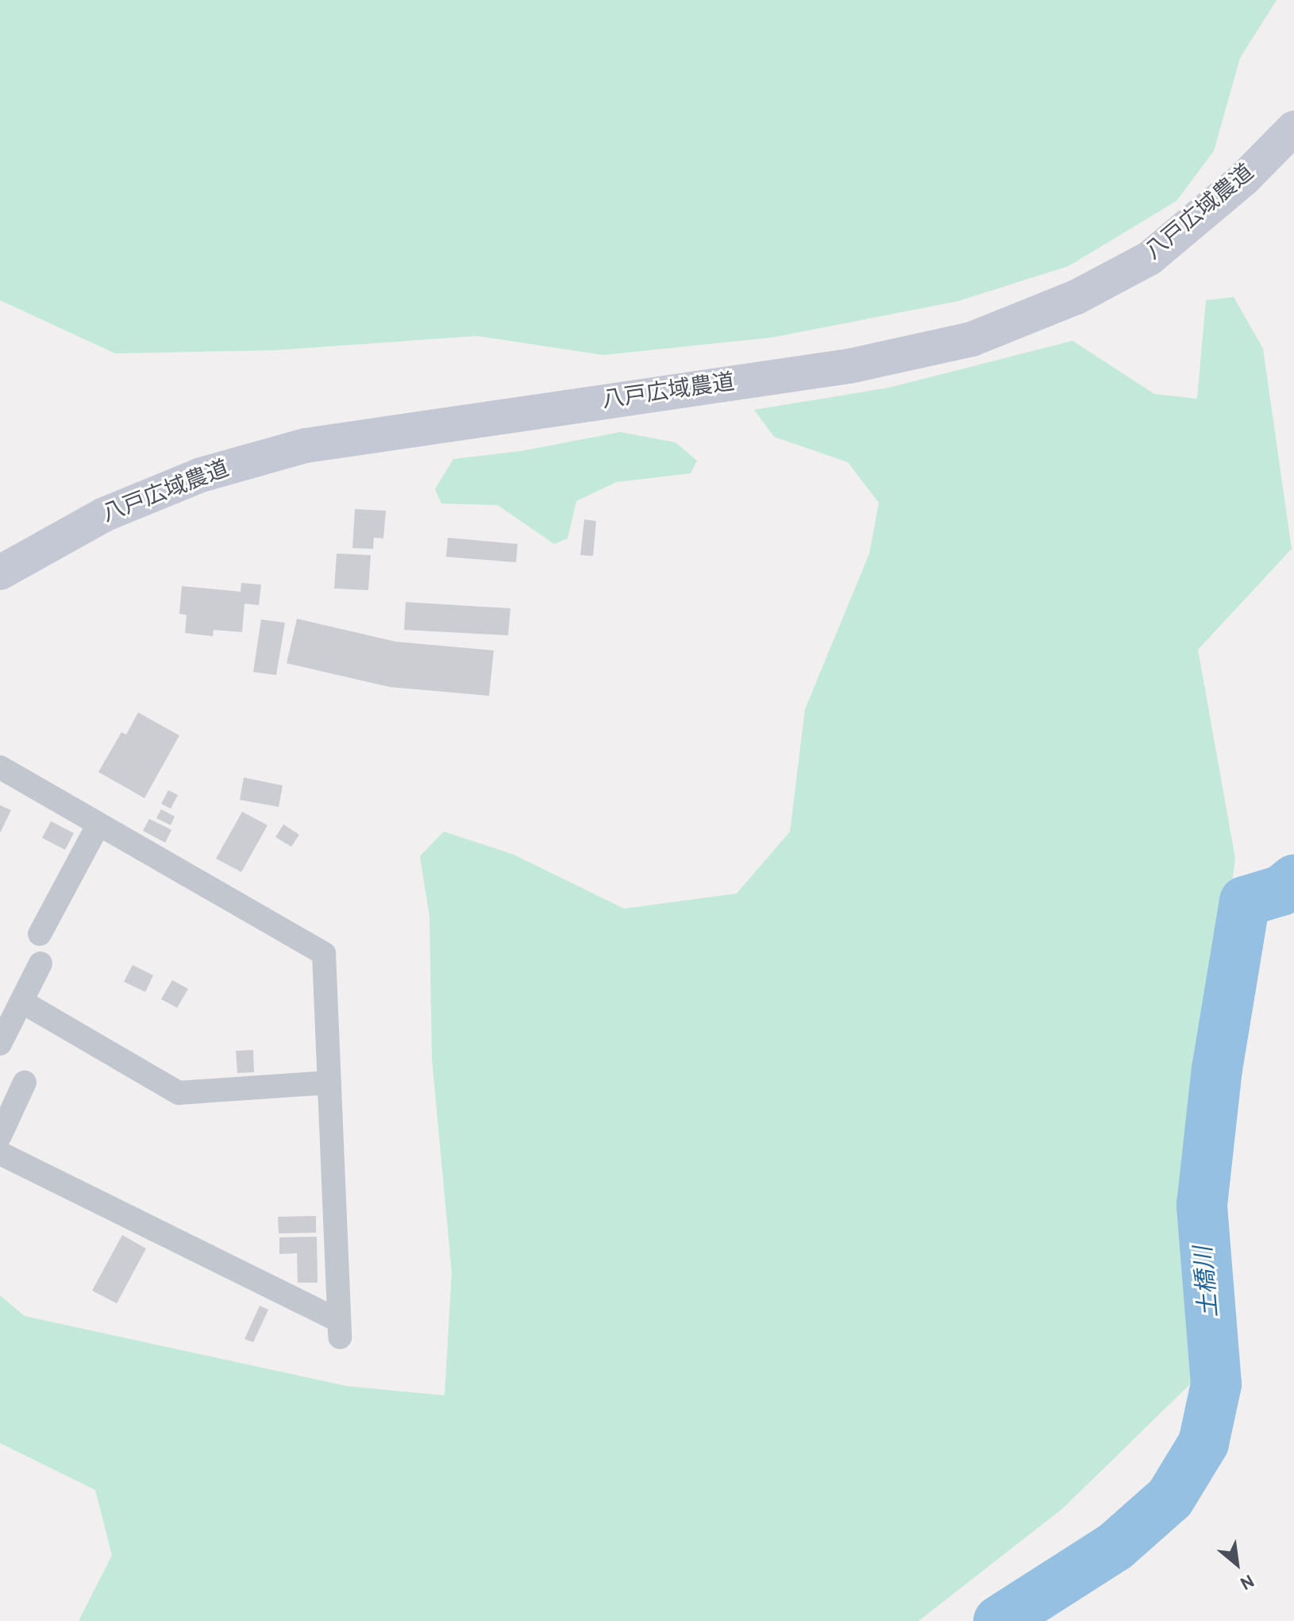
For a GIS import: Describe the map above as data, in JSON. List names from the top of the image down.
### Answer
{
  "streets": {
    "street": ["八戸広域農道"]
  },
  "water": ["土橋川"],
  "north": "bottom right"
}
